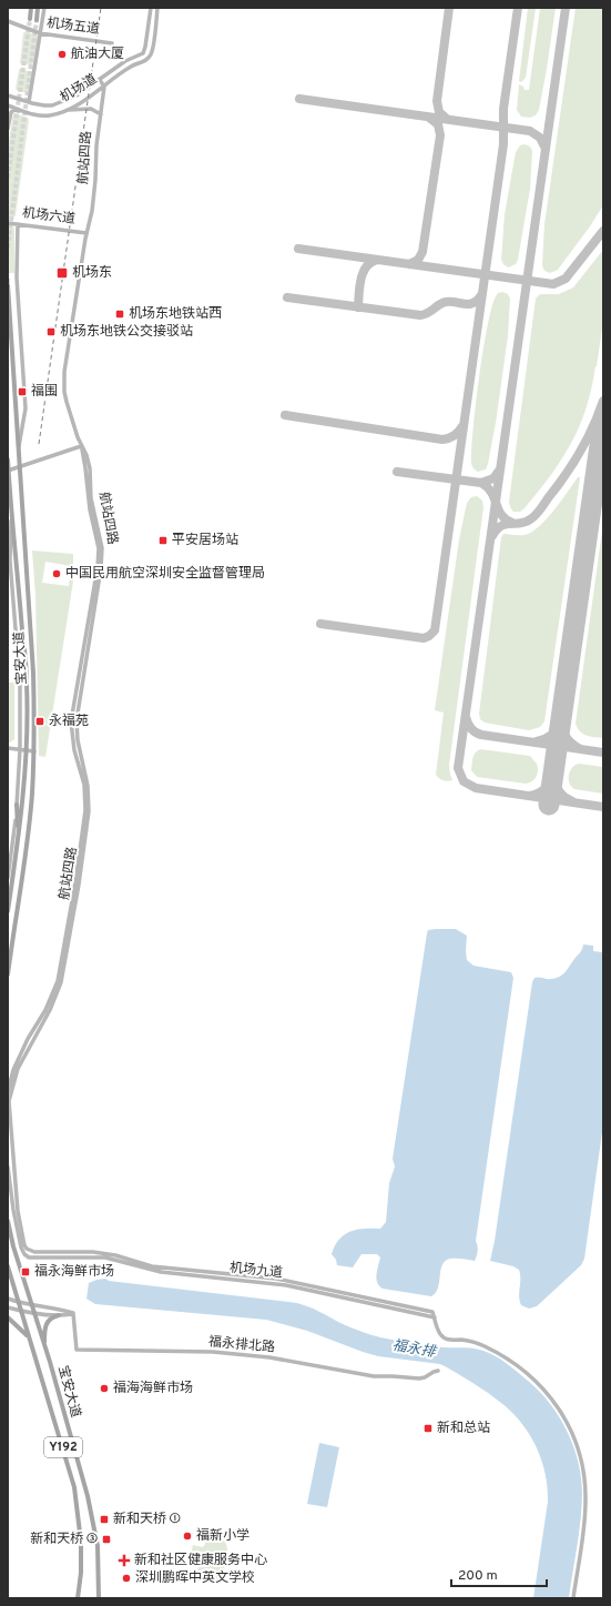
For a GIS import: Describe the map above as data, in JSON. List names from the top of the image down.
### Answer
{
  "streets": {
    "main road": [
      "机场五道",
      "机场道",
      "航站四路",
      "机场六道",
      "宝安大道",
      "机场九道",
      "福永排北路",
      "Y192"
    ]
  },
  "crossings": [
    ["机场道", "航站四路"],
    ["航站四路", "机场六道"],
    ["航站四路", "机场九道"]
  ],
  "water": ["福永排"],
  "places": {
    "other": [
      "航油大厦",
      "中国民用航空深圳安全监督管理局",
      "福海海鲜市场",
      "福新小学",
      "深圳鹏晖中英文学校"
    ],
    "transit": [
      "机场东",
      "机场东地铁站西",
      "机场东地铁公交接驳站",
      "福围",
      "平安居场站",
      "永福苑",
      "福永海鲜市场",
      "新和总站",
      "新和天桥 ①",
      "新和天桥 ③"
    ],
    "health": ["新和社区健康服务中心"]
  },
  "scale_bar": "200 m"
}
